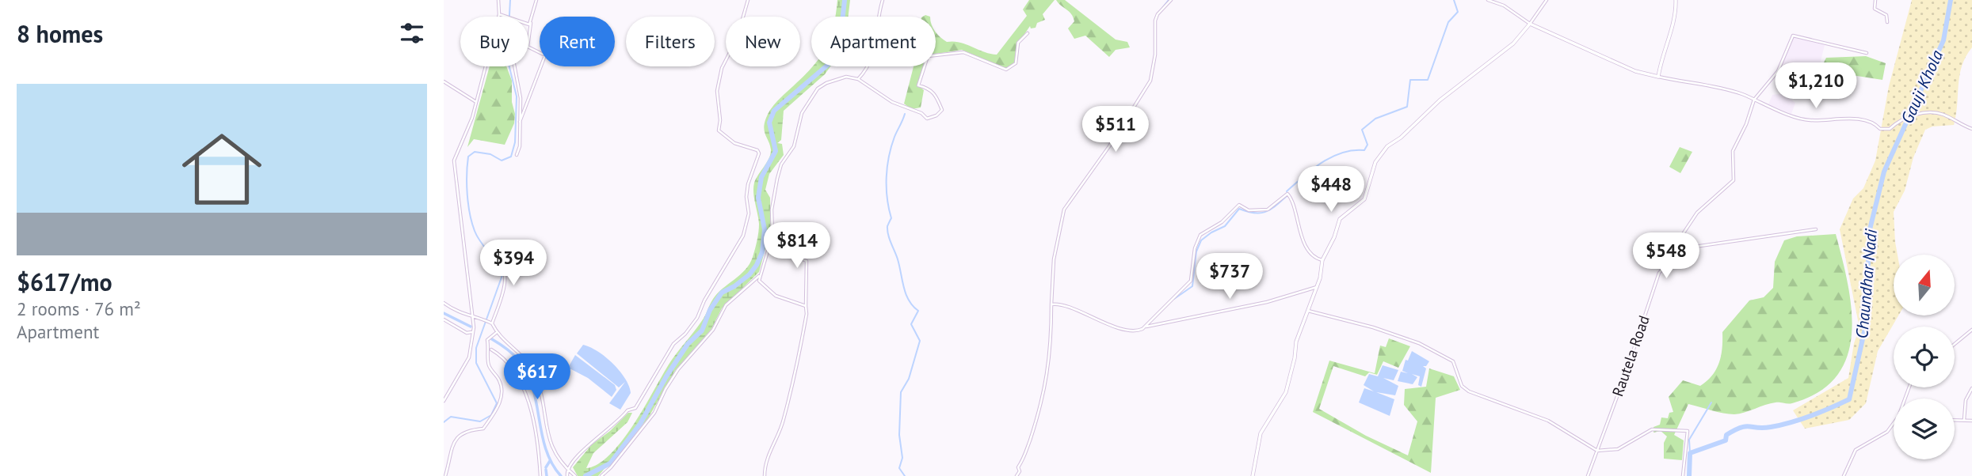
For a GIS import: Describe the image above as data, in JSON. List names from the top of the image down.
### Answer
{
  "streets": {
    "street": ["Rautela Road"]
  },
  "water": ["Gauji Khola", "Chaundhar Nadi"],
  "north": "top",
  "page": {
    "heading": "8 homes",
    "chip": [
      "Buy",
      "Rent",
      "Filters",
      "New",
      "Apartment"
    ],
    "price": [
      "$1,210",
      "$511",
      "$448",
      "$814",
      "$548",
      "$394",
      "$737",
      "$617"
    ],
    "list": [
      {
        "name": "$617/mo",
        "note": "2 rooms · 76 m² · Apartment"
      }
    ]
  }
}
